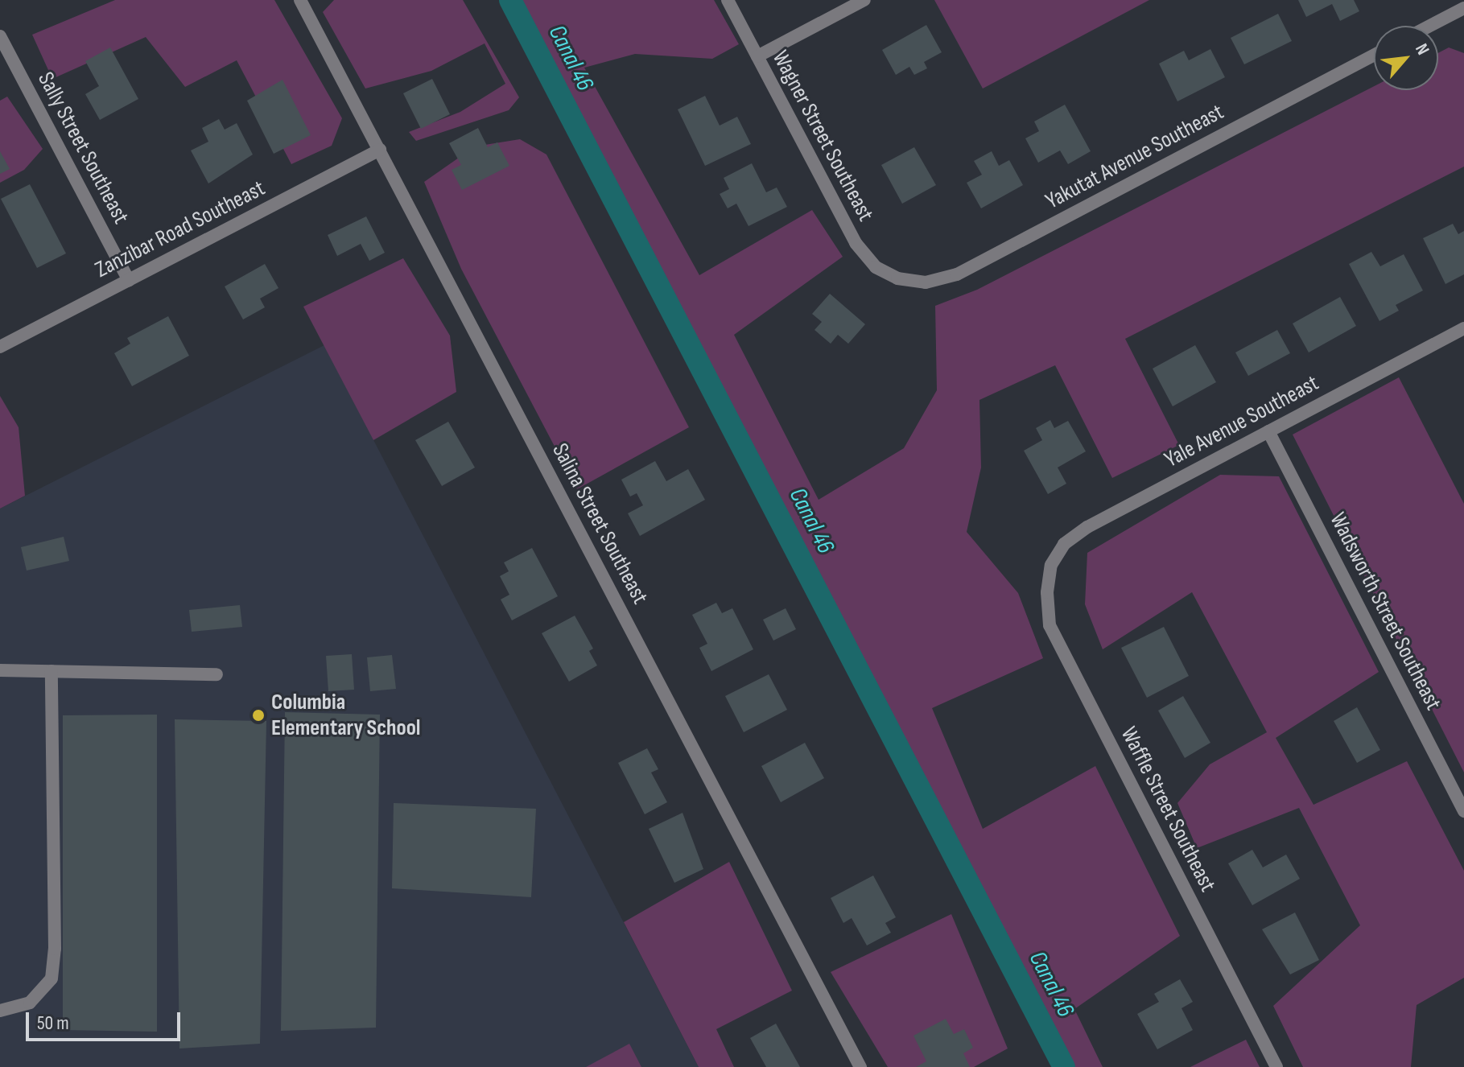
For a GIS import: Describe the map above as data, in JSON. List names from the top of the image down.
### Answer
{
  "streets": {
    "street": [
      "Wagner Street Southeast",
      "Sally Street Southeast",
      "Yakutat Avenue Southeast",
      "Zanzibar Road Southeast",
      "Yale Avenue Southeast",
      "Salina Street Southeast",
      "Wadsworth Street Southeast",
      "Waffle Street Southeast"
    ]
  },
  "crossings": [
    ["Wagner Street Southeast", "Yakutat Avenue Southeast"],
    ["Sally Street Southeast", "Zanzibar Road Southeast"],
    ["Zanzibar Road Southeast", "Salina Street Southeast"],
    ["Yale Avenue Southeast", "Wadsworth Street Southeast"],
    ["Yale Avenue Southeast", "Waffle Street Southeast"]
  ],
  "water": ["Canal 46"],
  "places": ["Columbia Elementary School"],
  "scale_bar": "50 m",
  "north": "top right"
}
